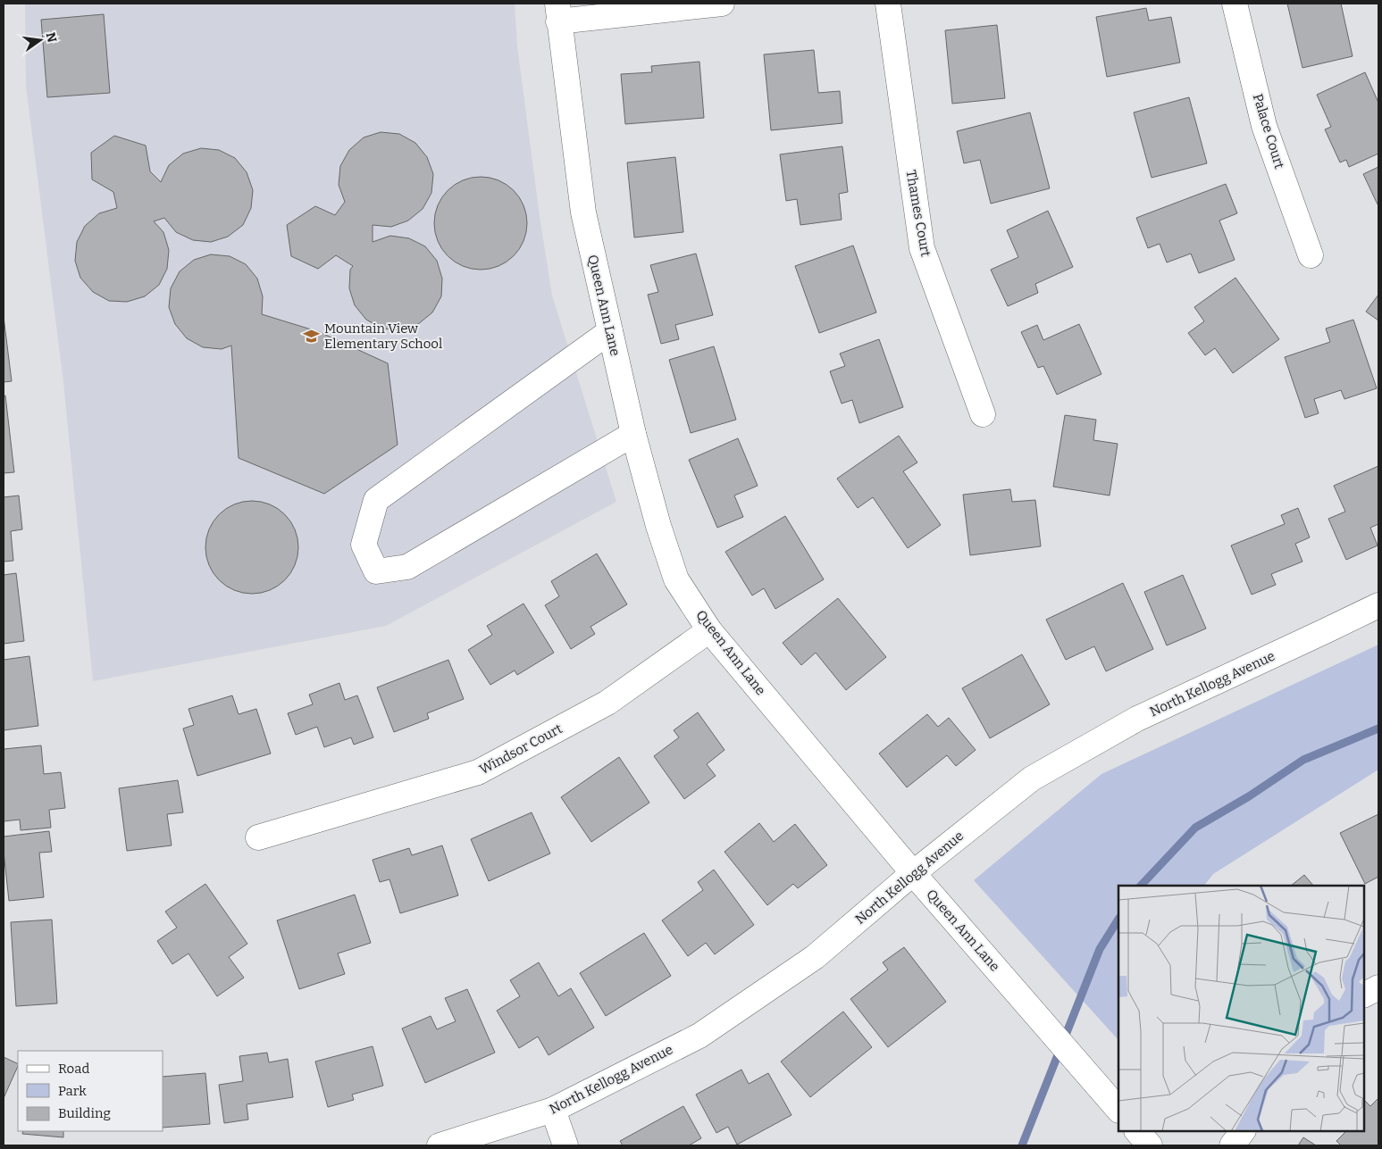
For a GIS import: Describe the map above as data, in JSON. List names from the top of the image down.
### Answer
{
  "streets": {
    "street": [
      "Palace Court",
      "Thames Court",
      "Queen Ann Lane",
      "North Kellogg Avenue",
      "Windsor Court"
    ]
  },
  "crossings": [
    ["Queen Ann Lane", "North Kellogg Avenue"],
    ["Queen Ann Lane", "Windsor Court"]
  ],
  "places": {
    "school or university": ["Mountain View Elementary School"]
  },
  "legend": ["Road", "Park", "Building"],
  "north": "right"
}
